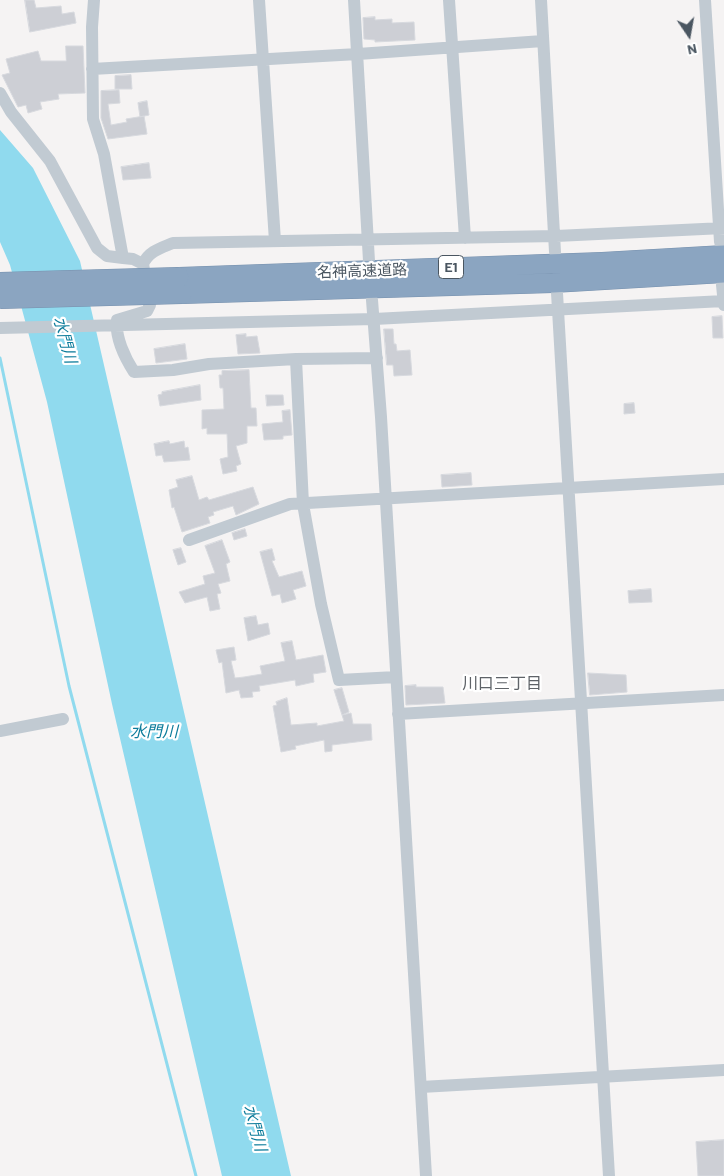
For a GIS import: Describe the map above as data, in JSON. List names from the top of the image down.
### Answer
{
  "streets": {
    "highway": ["E1", "名神高速道路"]
  },
  "districts": ["川口三丁目"],
  "water": ["水門川"],
  "north": "bottom"
}
